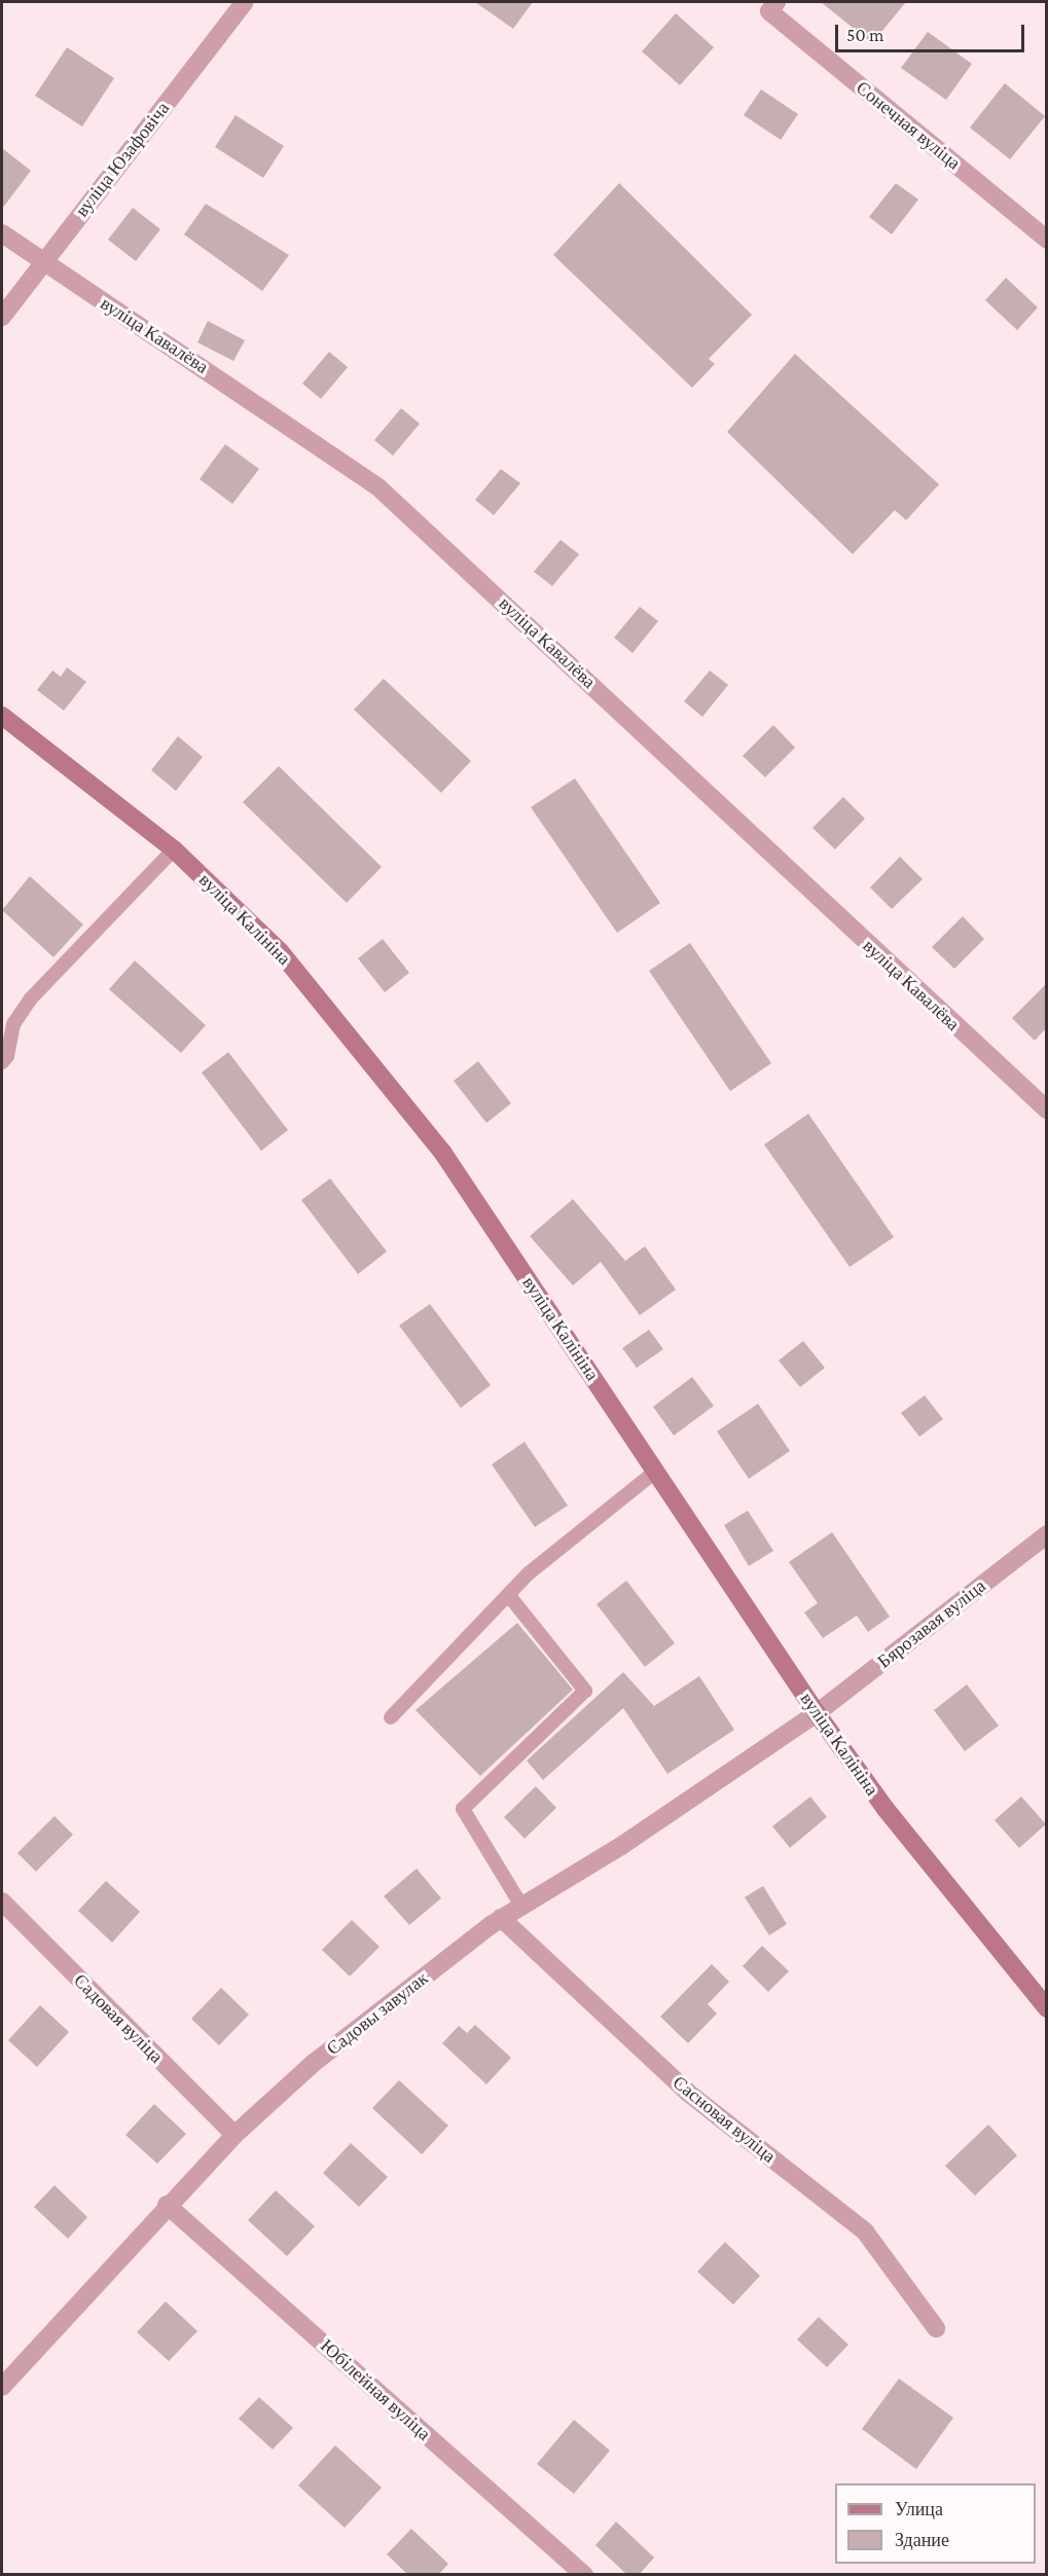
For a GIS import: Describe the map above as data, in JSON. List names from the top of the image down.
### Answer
{
  "streets": {
    "street": [
      "Сонечная вуліца",
      "вуліца Юзафовіча",
      "вуліца Кавалёва",
      "вуліца Калініна",
      "Бярозавая вуліца",
      "Садовы завулак",
      "Садовая вуліца",
      "Сасновая вуліца",
      "Юбілейная вуліца"
    ]
  },
  "crossings": [
    ["вуліца Юзафовіча", "вуліца Кавалёва"],
    ["вуліца Калініна", "Бярозавая вуліца"],
    ["вуліца Калініна", "Садовы завулак"],
    ["Бярозавая вуліца", "Садовы завулак"],
    ["Садовы завулак", "Садовая вуліца"],
    ["Садовы завулак", "Сасновая вуліца"],
    ["Садовы завулак", "Юбілейная вуліца"]
  ],
  "legend": ["Улица", "Здание"],
  "scale_bar": "50 m"
}
